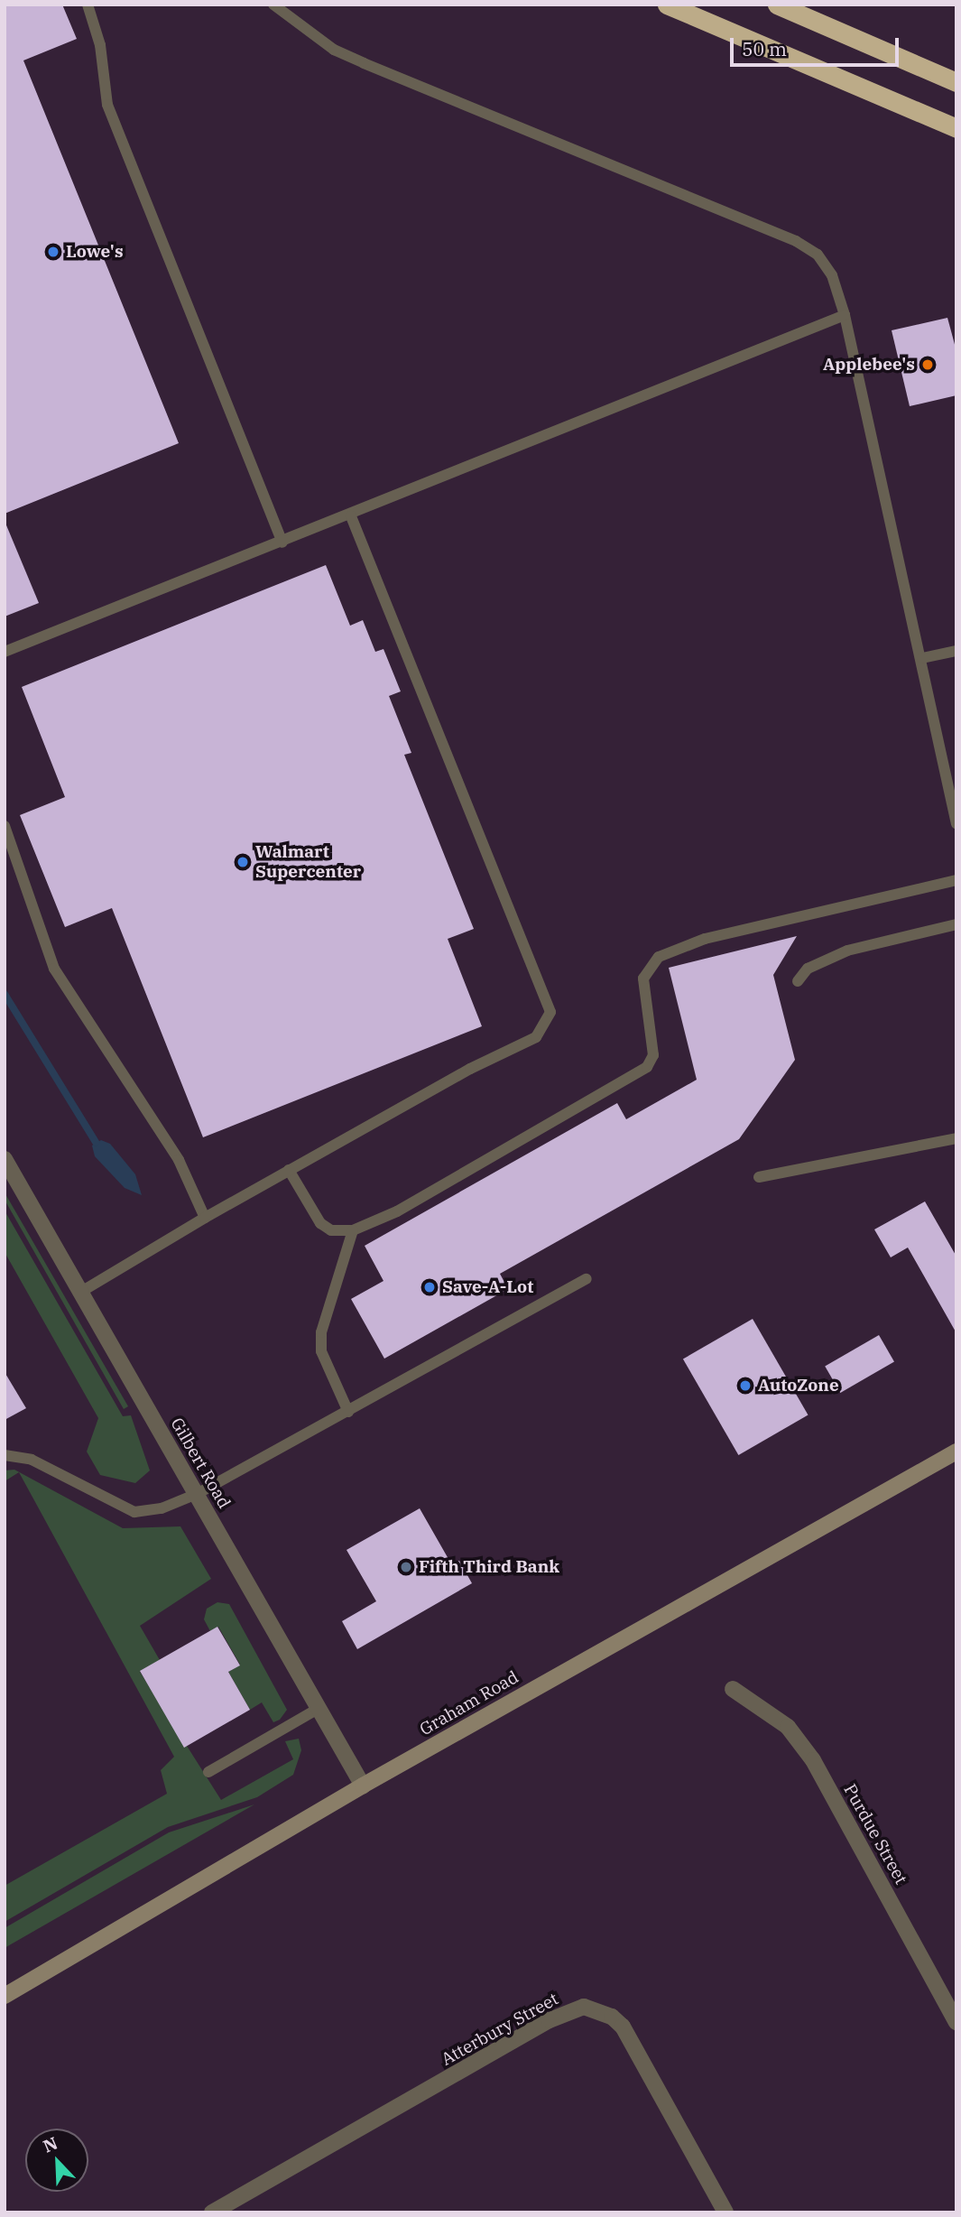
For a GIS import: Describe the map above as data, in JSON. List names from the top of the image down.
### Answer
{
  "streets": {
    "main road": ["Graham Road"],
    "street": ["Gilbert Road", "Purdue Street", "Atterbury Street"]
  },
  "crossings": [
    ["Gilbert Road", "Graham Road"]
  ],
  "places": [
    "Lowe's",
    "Applebee's",
    "Walmart Supercenter",
    "Save-A-Lot",
    "AutoZone",
    "Fifth Third Bank"
  ],
  "scale_bar": "50 m",
  "north": "top left"
}
